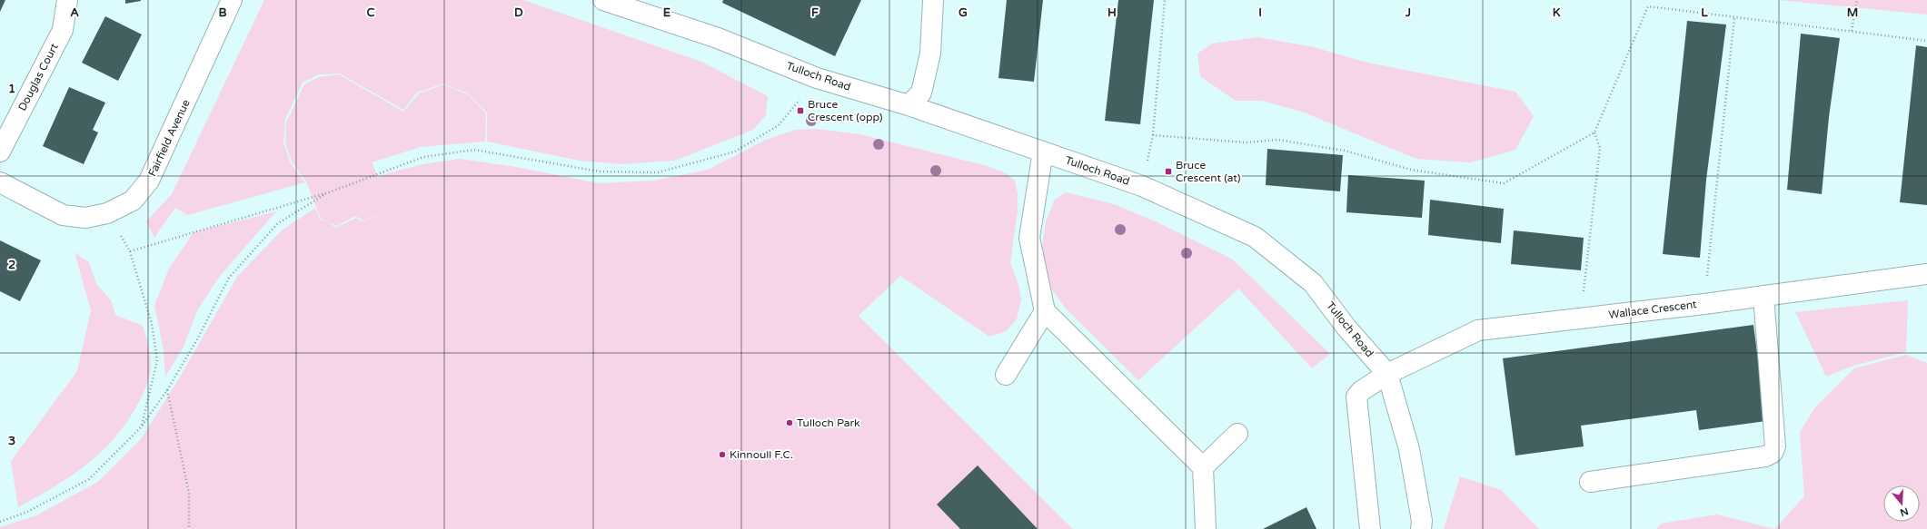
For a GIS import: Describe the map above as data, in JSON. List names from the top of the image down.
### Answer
{
  "streets": {
    "street": [
      "Tulloch Road",
      "Douglas Court",
      "Fairfield Avenue",
      "Wallace Crescent"
    ]
  },
  "crossings": [
    ["Tulloch Road", "Wallace Crescent"]
  ],
  "places": {
    "transit": ["Bruce Crescent (opp)", "Bruce Crescent (at)"],
    "other": ["Tulloch Park", "Kinnoull F.C."]
  },
  "north": "bottom",
  "grid": {
    "columns": [
      "A",
      "B",
      "C",
      "D",
      "E",
      "F",
      "G",
      "H",
      "I",
      "J",
      "K",
      "L",
      "M"
    ],
    "rows": ["1", "2", "3"]
  }
}
